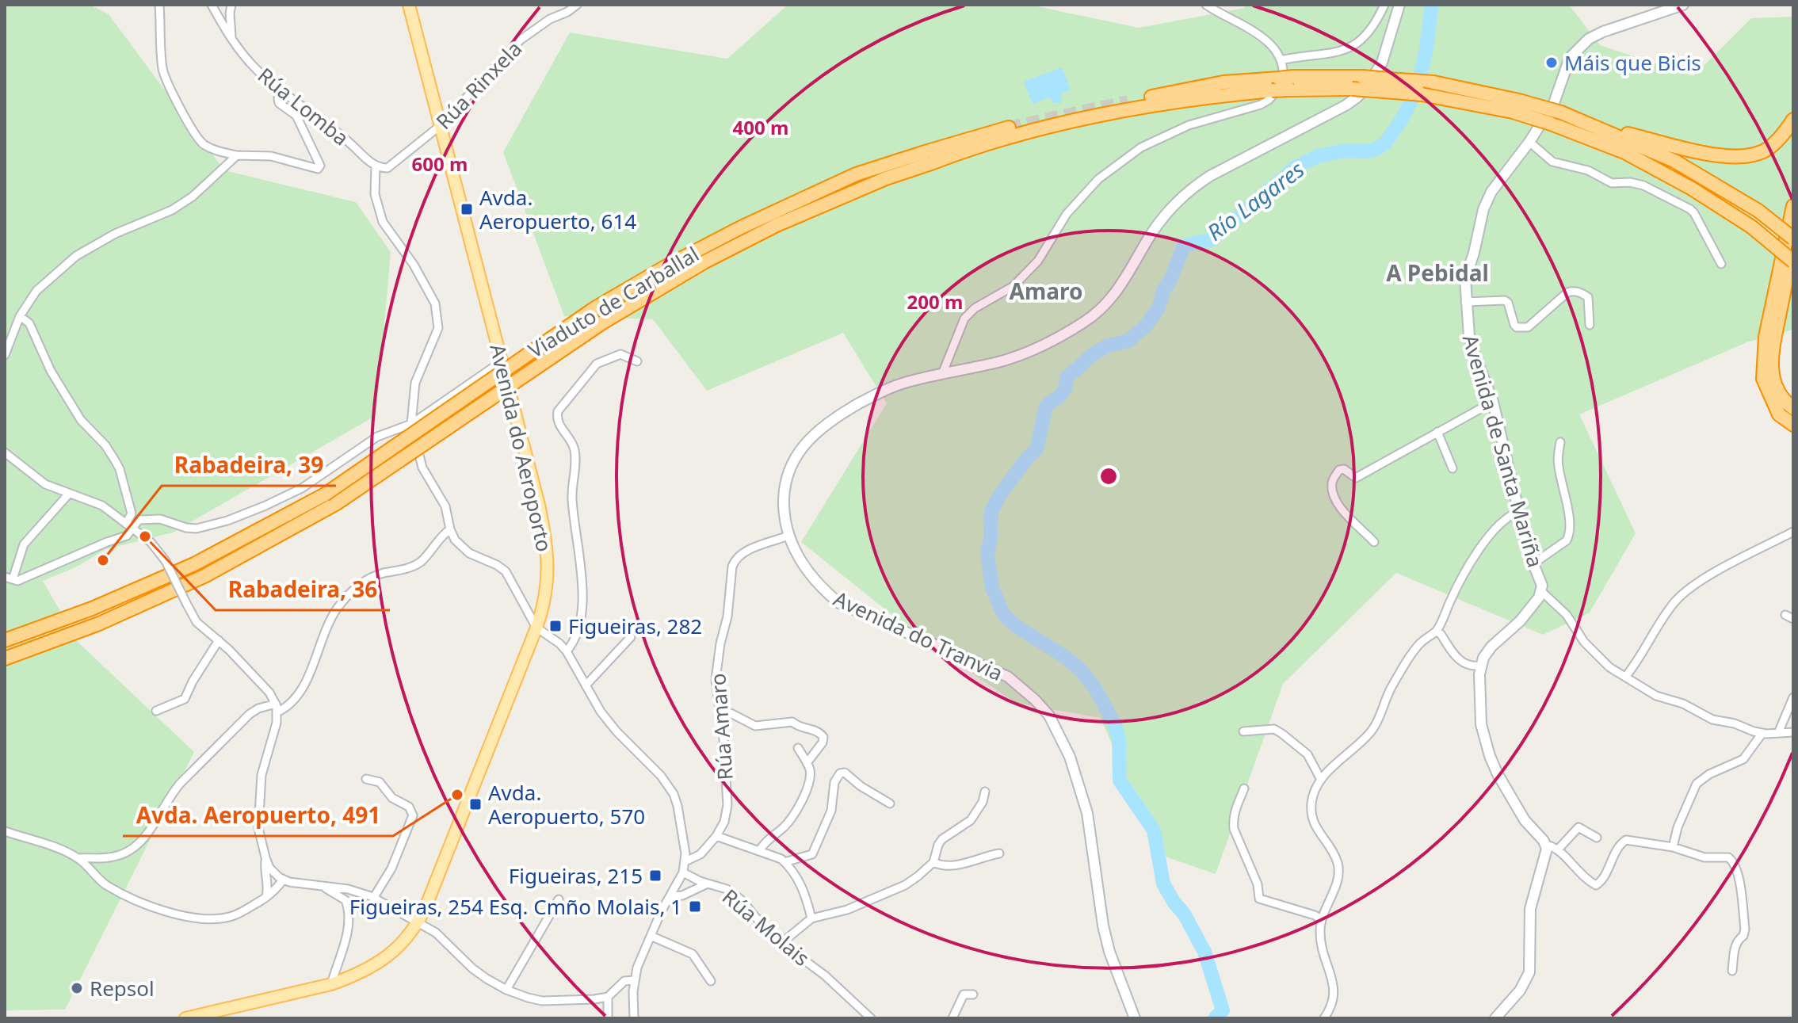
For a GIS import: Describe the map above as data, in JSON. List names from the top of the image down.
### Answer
{
  "streets": {
    "highway": ["Viaduto de Carballal"],
    "main road": ["Avenida do Aeroporto", "Avenida de Santa Mariña", "Avenida do Tranvia"],
    "street": [
      "Rúa Rinxela",
      "Rúa Lomba",
      "Rúa Amaro",
      "Rúa Molais"
    ]
  },
  "crossings": [
    ["Rúa Rinxela", "Rúa Lomba"],
    ["Rúa Rinxela", "Avenida do Aeroporto"],
    ["Avenida do Tranvia", "Rúa Amaro"]
  ],
  "districts": ["A Pebidal", "Amaro"],
  "water": ["Río Lagares"],
  "places": {
    "other": [
      "Máis que Bicis",
      "Rabadeira, 36",
      "Rabadeira, 39",
      "Avda. Aeropuerto, 491",
      "Repsol"
    ],
    "transit": [
      "Avda. Aeropuerto, 614",
      "Figueiras, 282",
      "Avda. Aeropuerto, 570",
      "Figueiras, 215",
      "Figueiras, 254 Esq. Cmño Molais, 1"
    ]
  },
  "rings": ["400 m", "600 m", "200 m"]
}
